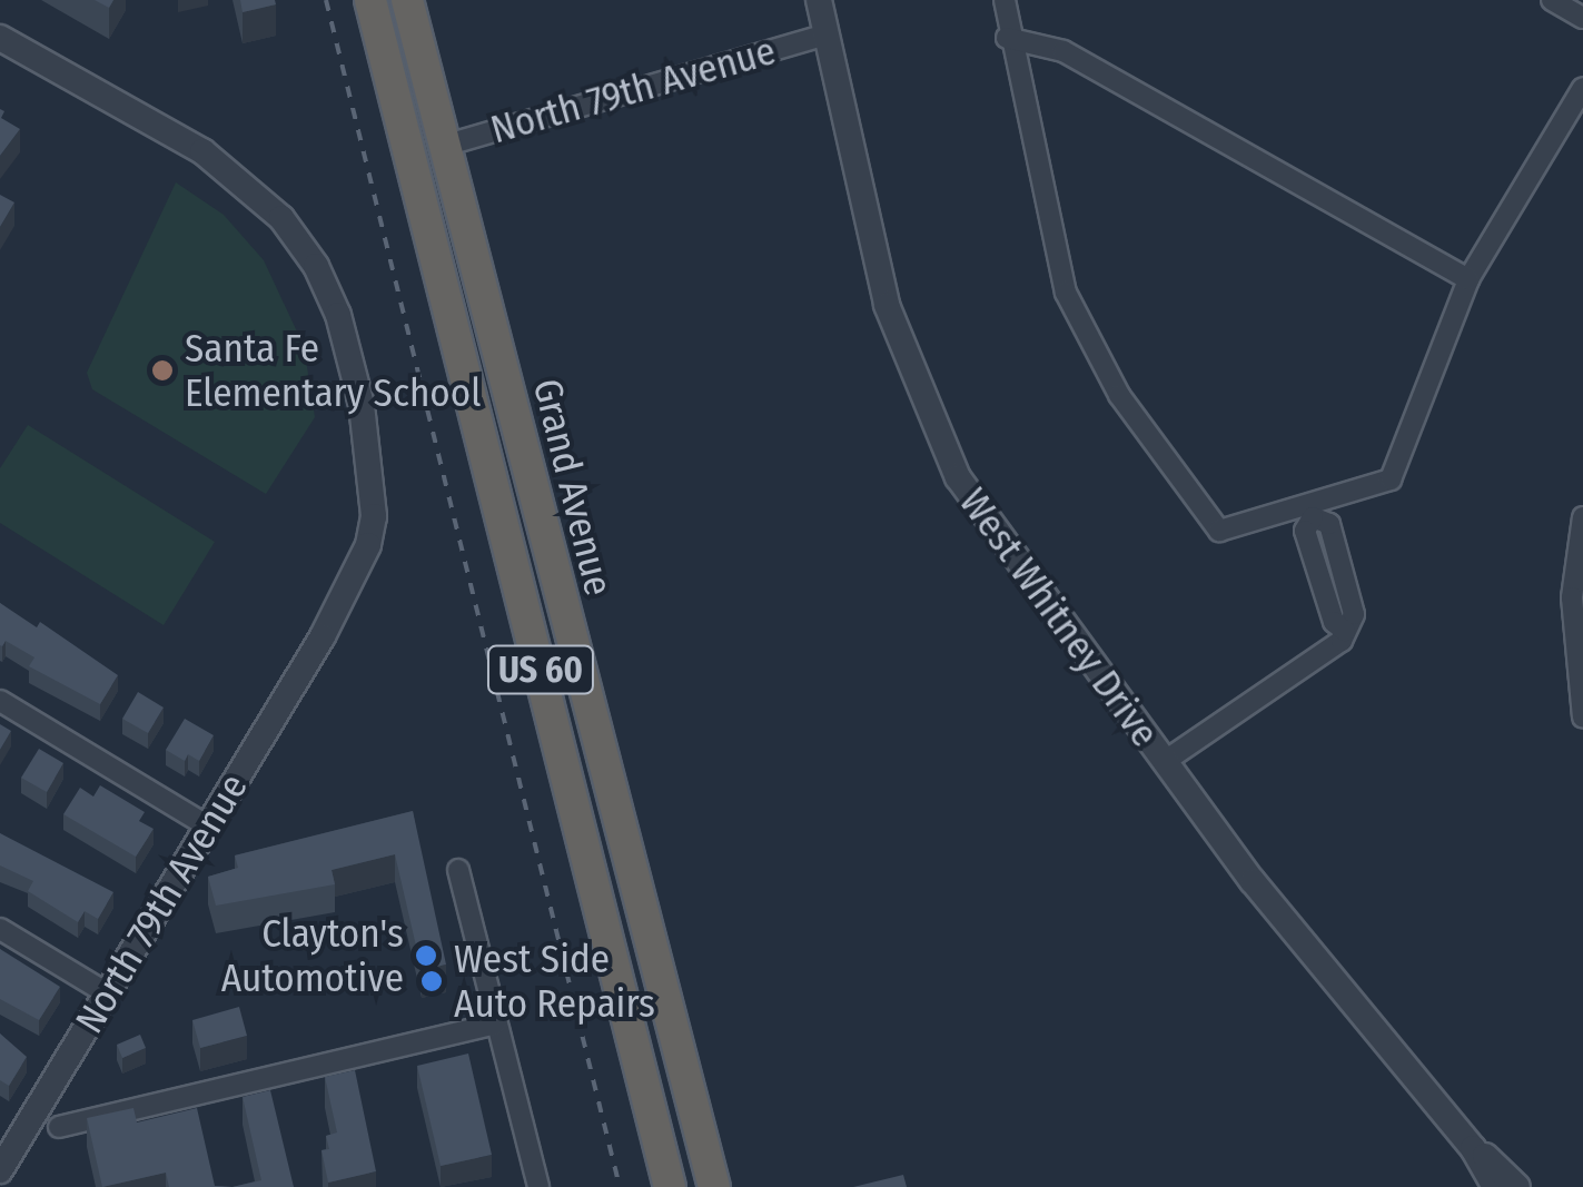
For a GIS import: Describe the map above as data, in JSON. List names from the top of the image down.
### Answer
{
  "streets": {
    "highway": ["Grand Avenue", "US 60"],
    "street": ["North 79th Avenue", "West Whitney Drive"]
  },
  "crossings": [
    ["North 79th Avenue", "Grand Avenue"],
    ["North 79th Avenue", "West Whitney Drive"]
  ],
  "places": ["Santa Fe Elementary School", "Clayton's Automotive", "West Side Auto Repairs"]
}
